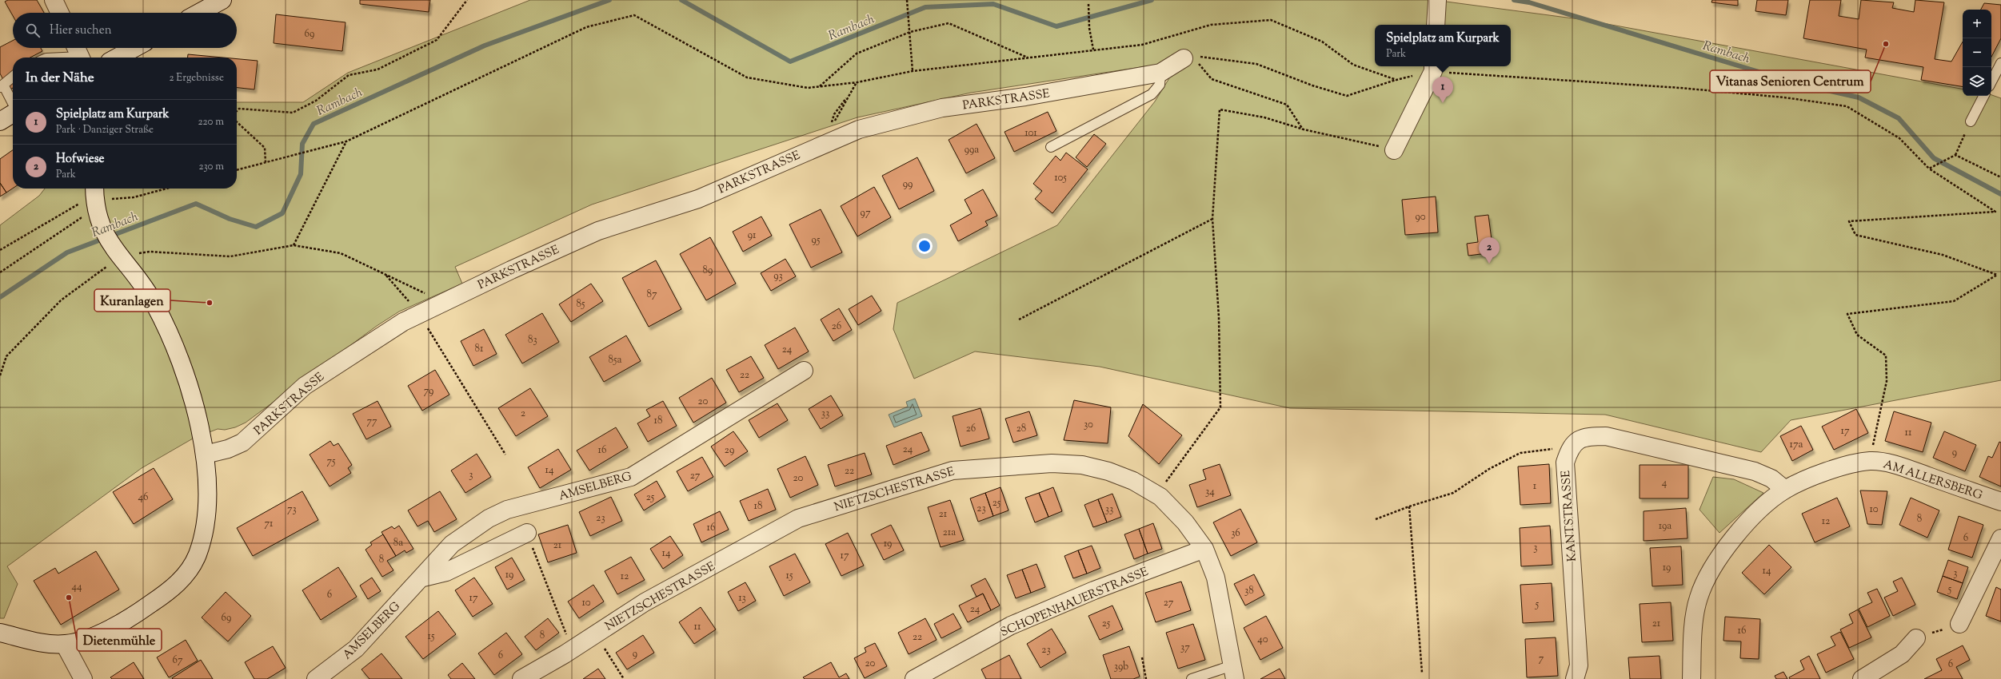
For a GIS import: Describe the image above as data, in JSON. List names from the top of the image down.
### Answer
{
  "streets": {
    "street": [
      "PARKSTRASSE",
      "AM ALLERSBERG",
      "AMSELBERG",
      "NIETZSCHESTRASSE",
      "KANTSTRASSE",
      "SCHOPENHAUERSTRASSE"
    ]
  },
  "crossings": [
    ["AM ALLERSBERG", "KANTSTRASSE"],
    ["NIETZSCHESTRASSE", "SCHOPENHAUERSTRASSE"]
  ],
  "water": ["Rambach"],
  "places": ["Vitanas Senioren Centrum", "Kuranlagen", "Dietenmühle"],
  "house_numbers": [
    "69",
    "101",
    "99a",
    "105",
    "99",
    "97",
    "90",
    "91",
    "95",
    "89",
    "93",
    "87",
    "85",
    "26",
    "83",
    "81",
    "24",
    "85a",
    "22",
    "79",
    "20",
    "2",
    "33",
    "18",
    "77",
    "30",
    "26",
    "28",
    "17",
    "11",
    "17a",
    "24",
    "16",
    "29",
    "9",
    "75",
    "14",
    "22",
    "3",
    "27",
    "20",
    "4",
    "1",
    "34",
    "46",
    "25",
    "25",
    "18",
    "23",
    "73",
    "33",
    "10",
    "21",
    "23",
    "8",
    "12",
    "71",
    "19a",
    "16",
    "21a",
    "36",
    "6",
    "8a",
    "19",
    "21",
    "3",
    "14",
    "17",
    "8",
    "19",
    "14",
    "3",
    "19",
    "15",
    "12",
    "44",
    "5",
    "38",
    "6",
    "17",
    "13",
    "10",
    "27",
    "5",
    "24",
    "69",
    "25",
    "21",
    "11",
    "16",
    "8",
    "15",
    "22",
    "40",
    "37",
    "23",
    "9",
    "6",
    "7",
    "67",
    "20",
    "6",
    "39b"
  ],
  "page": {
    "map_buttons": ["+", "−"],
    "search": "Hier suchen",
    "popup": ["Spielplatz am Kurpark", "Park"],
    "heading": ["In der Nähe", "2 Ergebnisse"],
    "pins": ["1", "2"],
    "list": [
      {
        "mark": "1",
        "name": "Spielplatz am Kurpark",
        "note": "Park · Danziger Straße",
        "value": "220 m"
      },
      {
        "mark": "2",
        "name": "Hofwiese",
        "note": "Park",
        "value": "230 m"
      }
    ]
  }
}
